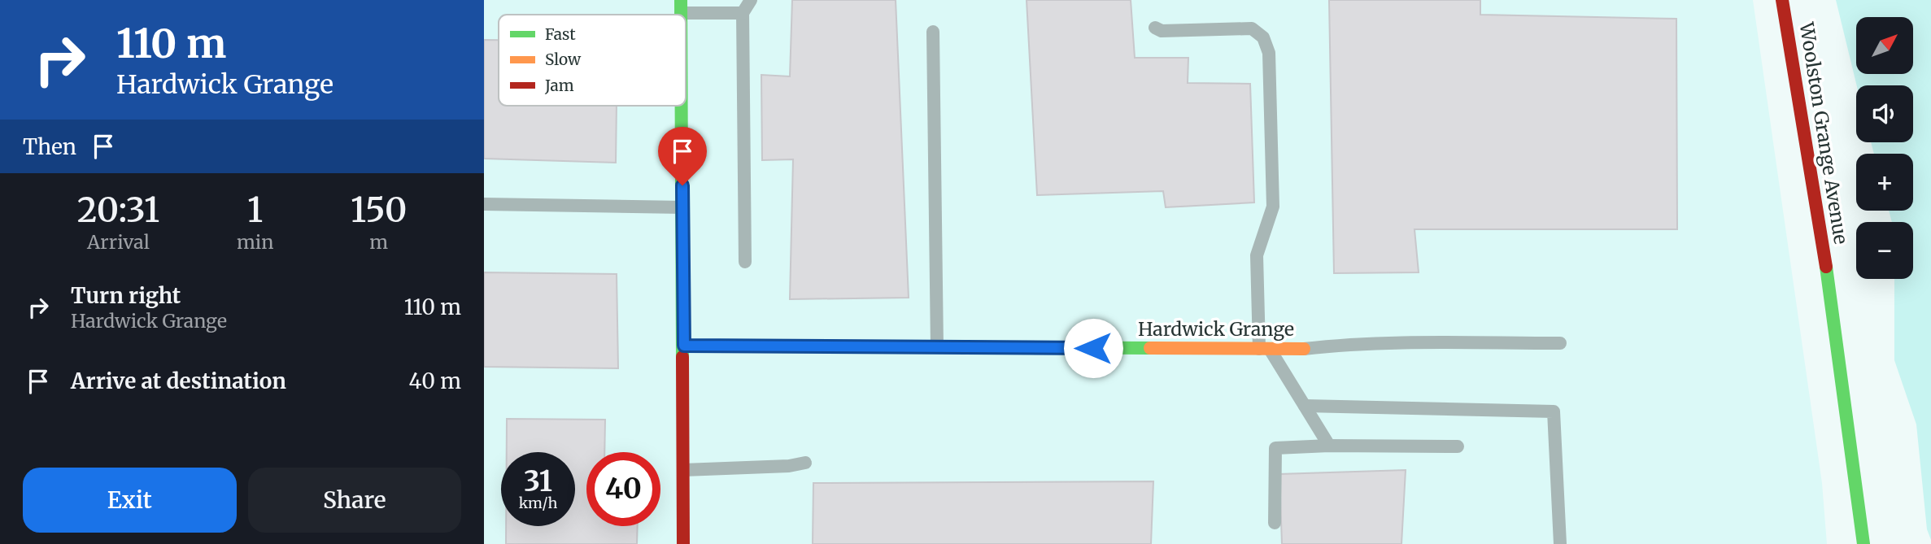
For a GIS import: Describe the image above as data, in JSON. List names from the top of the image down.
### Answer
{
  "streets": {
    "street": ["Woolston Grange Avenue", "Hardwick Grange"]
  },
  "legend": ["Fast", "Slow", "Jam"],
  "north": "top right",
  "page": {
    "turn": ["110 m", "Hardwick Grange"],
    "map_buttons": ["+", "−"],
    "then": "Then",
    "eta": [
      "20:31",
      "Arrival",
      "1",
      "min",
      "150",
      "m"
    ],
    "list": [
      {
        "name": "Turn right",
        "note": "Hardwick Grange",
        "value": "110 m"
      },
      {
        "name": "Arrive at destination",
        "value": "40 m"
      }
    ],
    "speed": "31 km/h",
    "limit": "40",
    "buttons": ["Exit", "Share"]
  }
}
